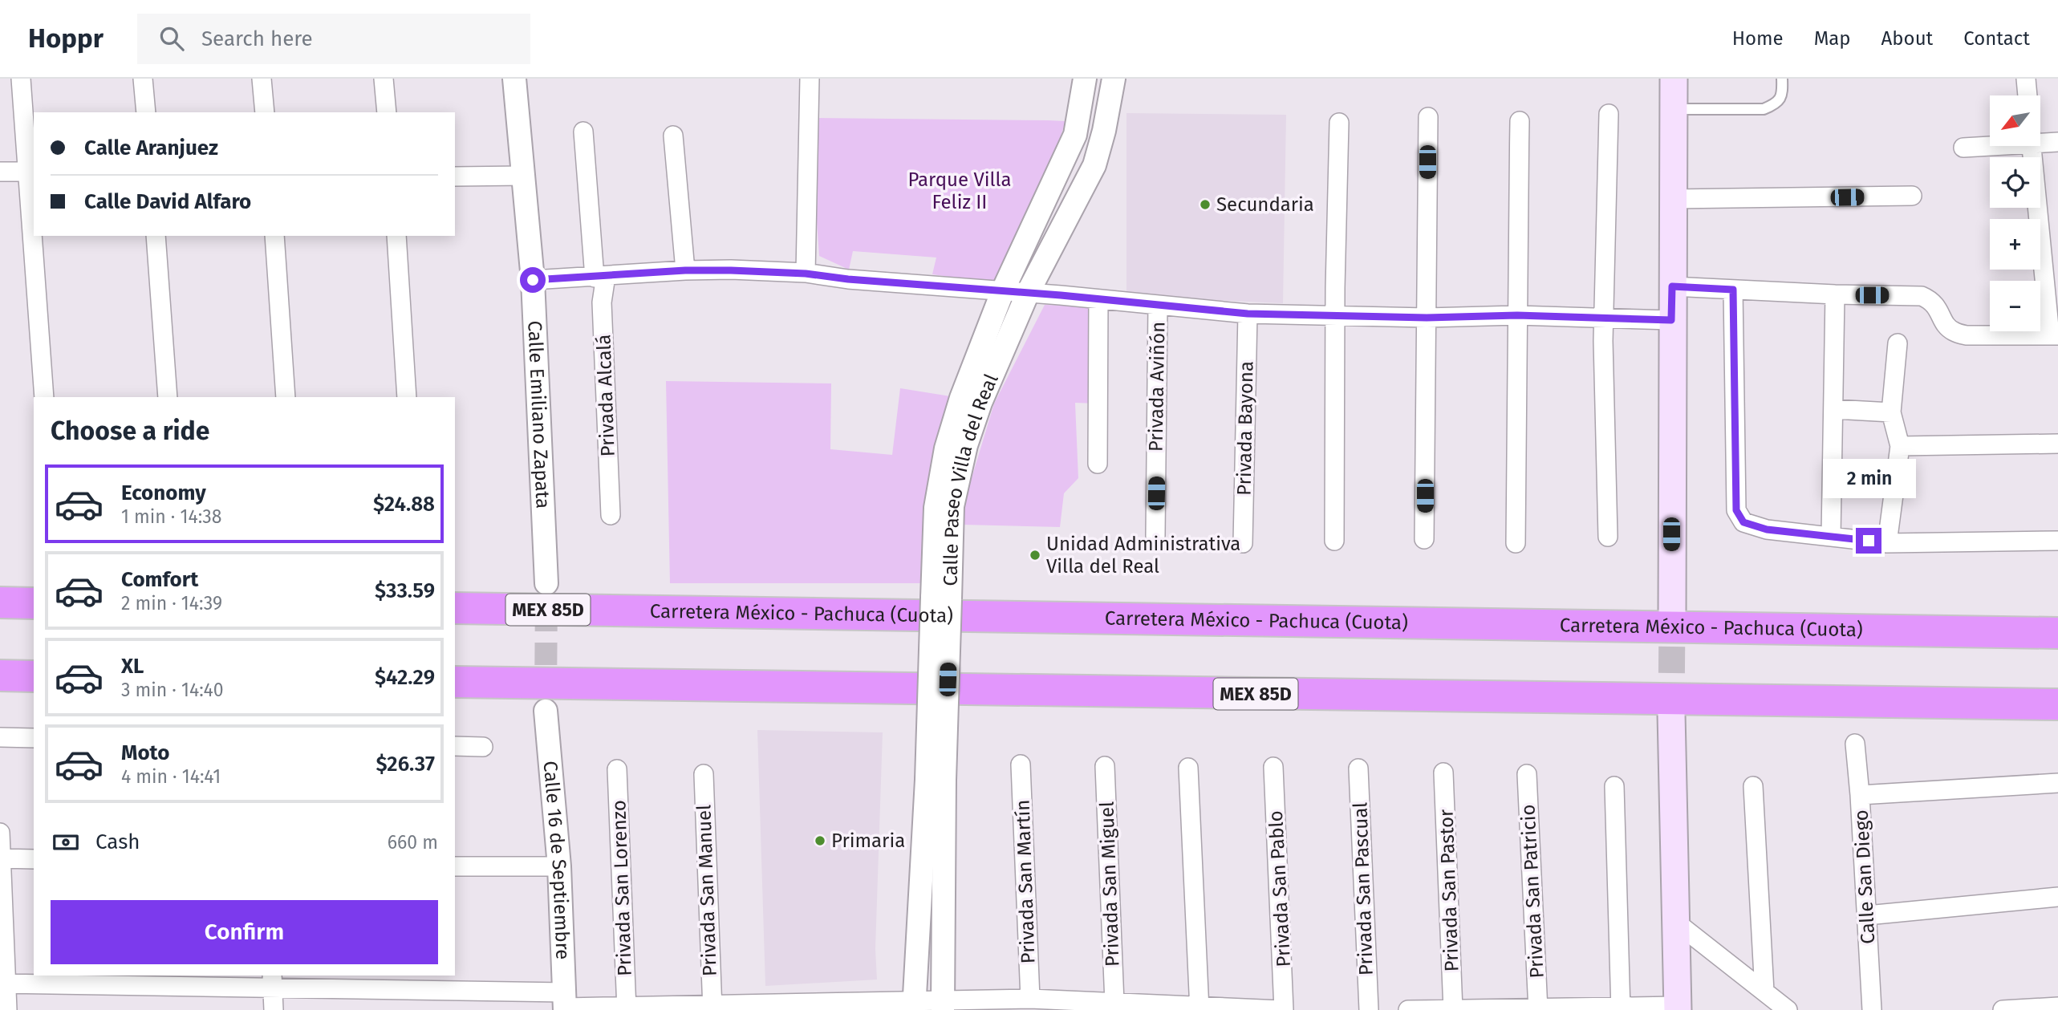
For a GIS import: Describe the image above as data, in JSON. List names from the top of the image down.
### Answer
{
  "streets": {
    "highway": ["MEX 85D", "Carretera México - Pachuca (Cuota)"],
    "street": [
      "Privada Aviñón",
      "Privada Alcalá",
      "Calle Emiliano Zapata",
      "Privada Bayona",
      "Calle Paseo Villa del Real",
      "Calle 16 de Septiembre",
      "Calle San Diego",
      "Privada San Martín",
      "Privada San Miguel",
      "Privada San Lorenzo",
      "Privada San Pablo",
      "Privada San Pascual",
      "Privada San Manuel",
      "Privada San Pastor",
      "Privada San Patricio"
    ]
  },
  "parks": ["Parque Villa Feliz II"],
  "places": ["Secundaria", "Unidad Administrativa Villa del Real", "Primaria"],
  "north": "bottom left",
  "page": {
    "header": "Hoppr",
    "search": "Search here",
    "nav": [
      "Home",
      "Map",
      "About",
      "Contact"
    ],
    "map_buttons": ["+", "−"],
    "banner": ["Calle Aranjuez", "Calle David Alfaro"],
    "heading": "Choose a ride",
    "bubble": "2 min",
    "list": [
      {
        "name": "Economy",
        "note": "1 min · 14:38",
        "value": "$24.88"
      },
      {
        "name": "Comfort",
        "note": "2 min · 14:39",
        "value": "$33.59"
      },
      {
        "name": "XL",
        "note": "3 min · 14:40",
        "value": "$42.29"
      },
      {
        "name": "Moto",
        "note": "4 min · 14:41",
        "value": "$26.37"
      }
    ],
    "pay": ["Cash", "660 m"],
    "buttons": "Confirm"
  }
}
